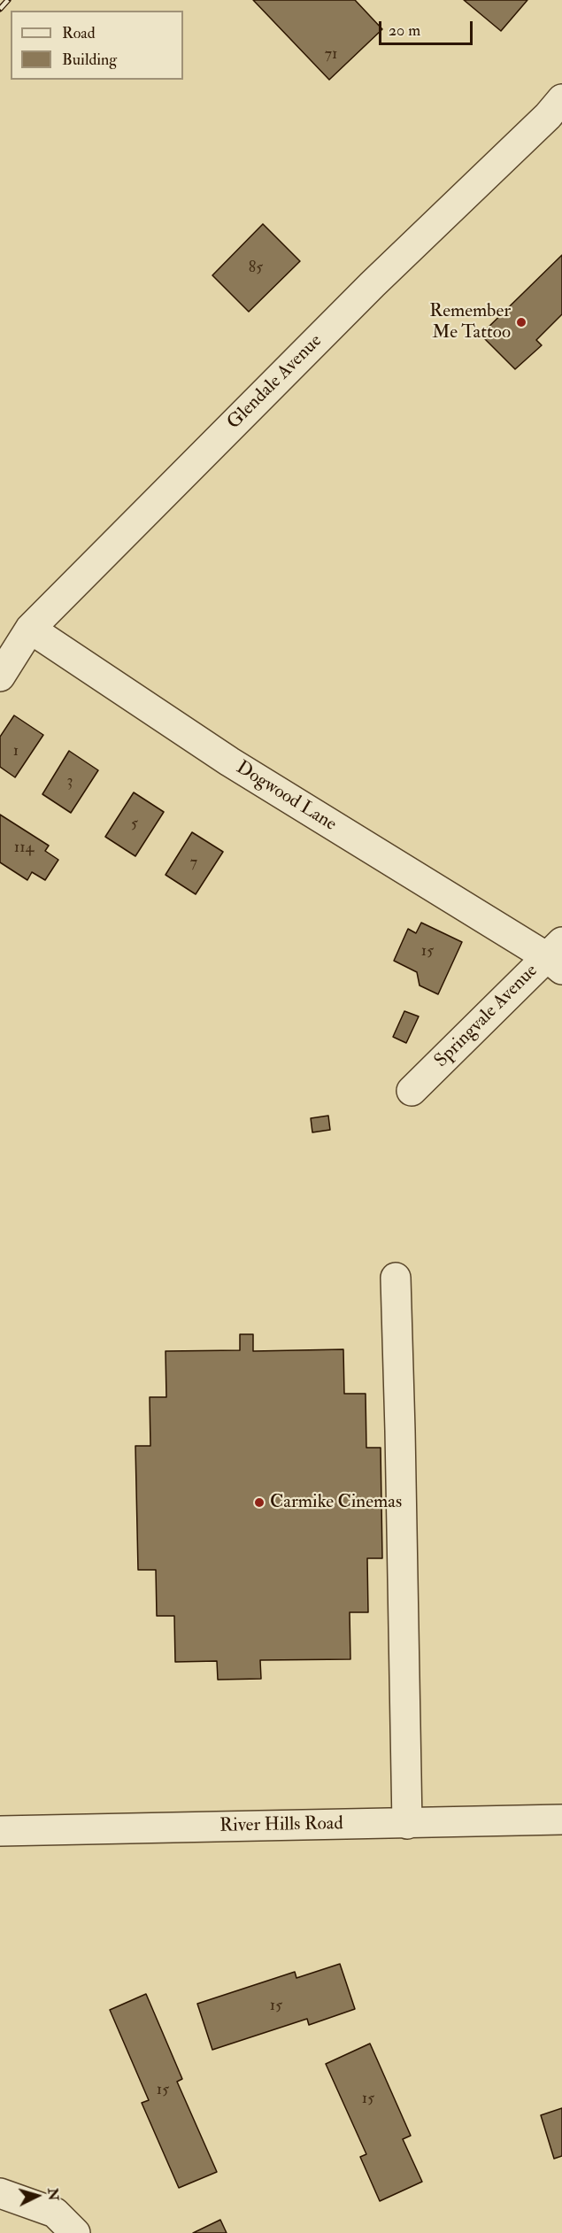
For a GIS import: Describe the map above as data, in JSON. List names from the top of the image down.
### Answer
{
  "streets": {
    "street": [
      "Glendale Avenue",
      "Dogwood Lane",
      "Springvale Avenue",
      "River Hills Road"
    ]
  },
  "crossings": [
    ["Glendale Avenue", "Dogwood Lane"],
    ["Dogwood Lane", "Springvale Avenue"]
  ],
  "places": ["Remember Me Tattoo", "Carmike Cinemas"],
  "house_numbers": [
    "71",
    "85",
    "1",
    "3",
    "5",
    "114",
    "7",
    "15",
    "15",
    "15",
    "15"
  ],
  "legend": ["Road", "Building"],
  "scale_bar": "20 m",
  "north": "right"
}
